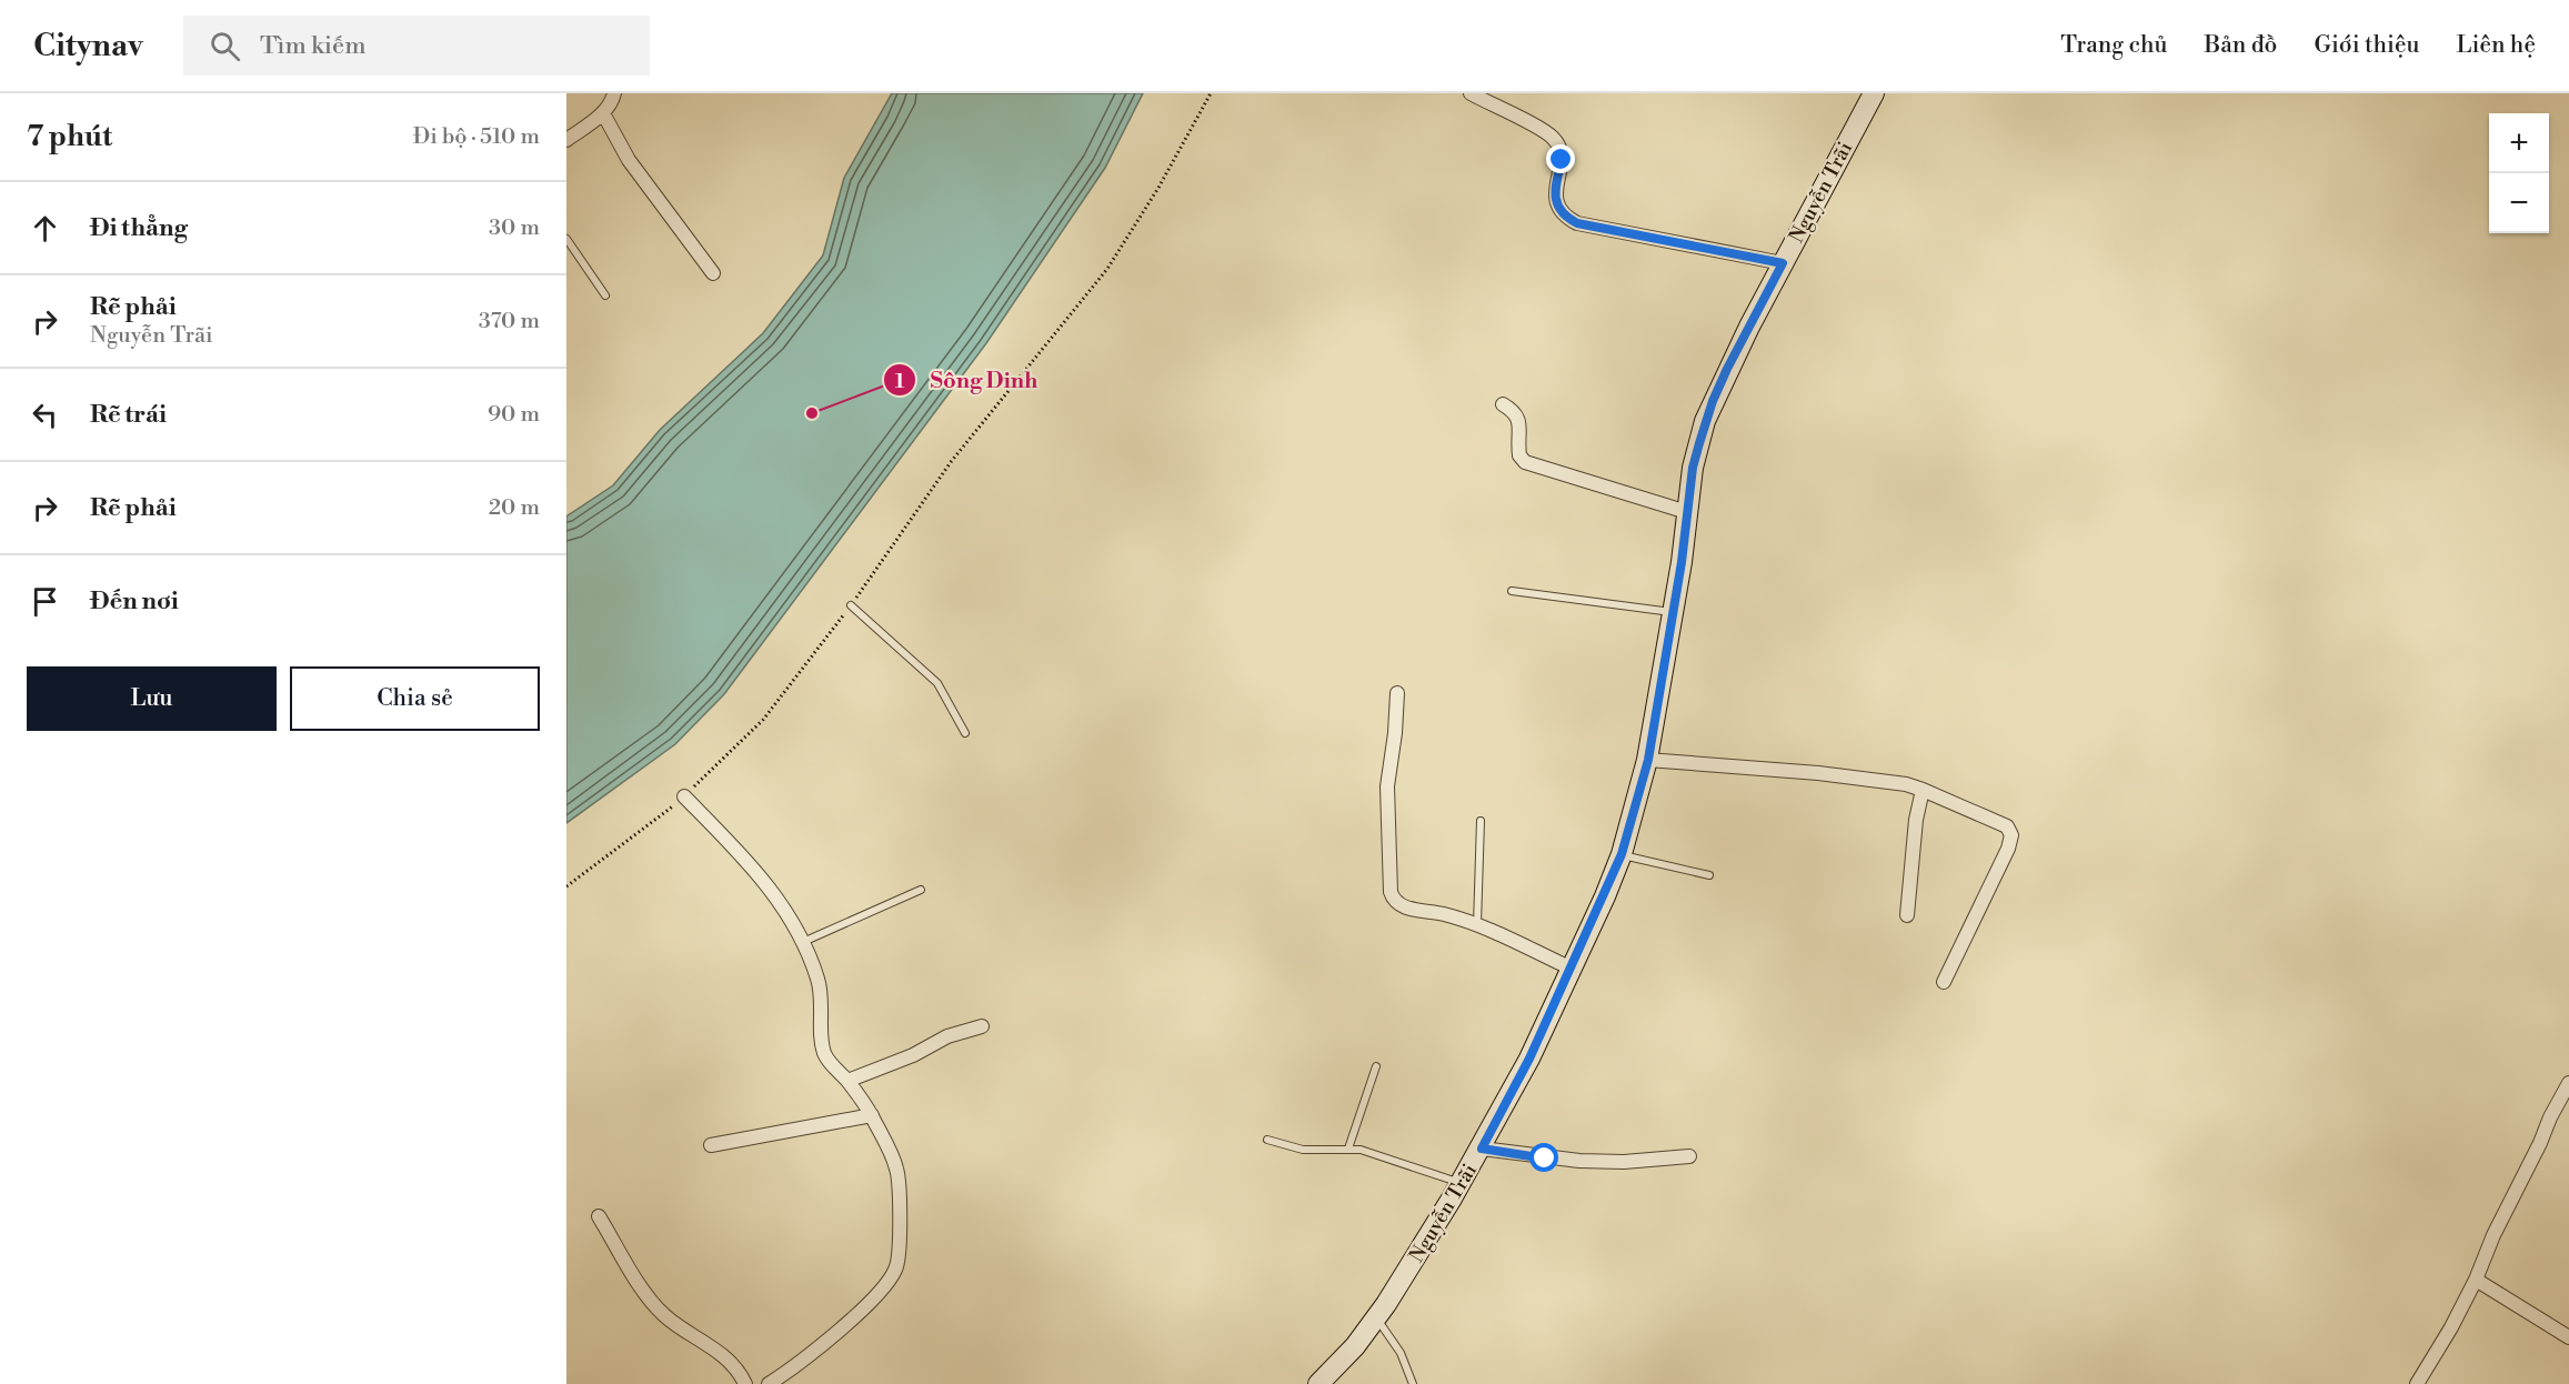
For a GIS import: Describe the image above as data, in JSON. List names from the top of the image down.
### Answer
{
  "streets": {
    "main road": ["Nguyễn Trãi"]
  },
  "places": ["Sông Dinh"],
  "page": {
    "header": "Citynav",
    "search": "Tìm kiếm",
    "nav": [
      "Trang chủ",
      "Bản đồ",
      "Giới thiệu",
      "Liên hệ"
    ],
    "heading": ["7 phút", "Đi bộ · 510 m"],
    "map_buttons": ["+", "−"],
    "list": [
      ["Đi thẳng", "30 m"],
      ["Rẽ phải", "Nguyễn Trãi", "370 m"],
      ["Rẽ trái", "90 m"],
      ["Rẽ phải", "20 m"],
      "Đến nơi"
    ],
    "buttons": ["Lưu", "Chia sẻ"]
  }
}
